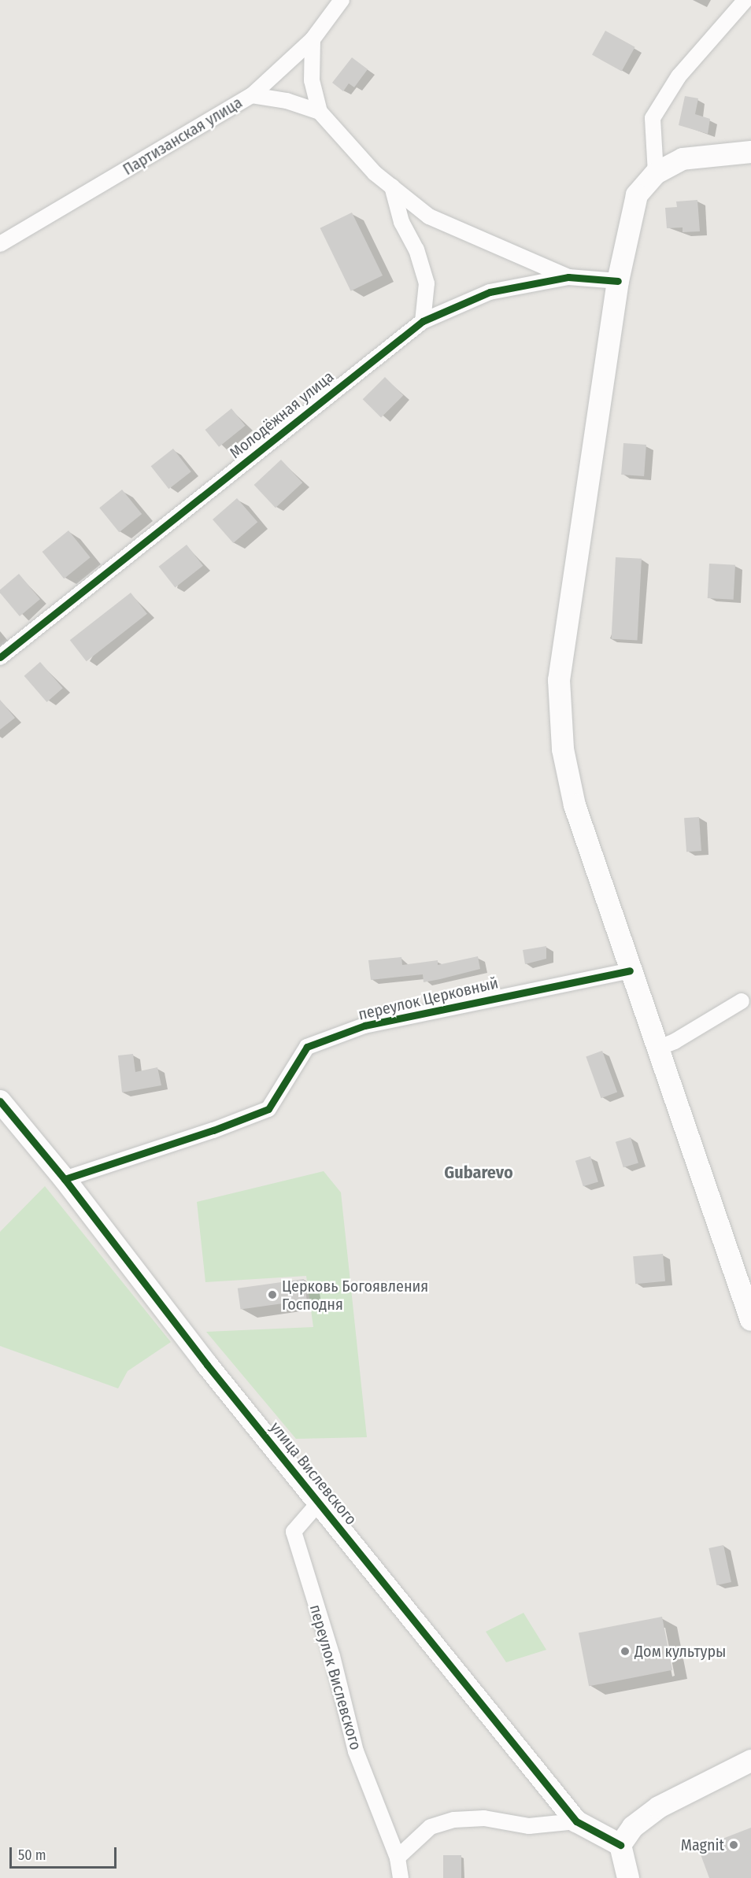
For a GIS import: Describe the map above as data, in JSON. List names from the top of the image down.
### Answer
{
  "streets": {
    "main road": ["улица Вислевского"],
    "street": [
      "Партизанская улица",
      "Молодёжная улица",
      "переулок Церковный",
      "переулок Вислевского"
    ]
  },
  "crossings": [
    ["переулок Церковный", "улица Вислевского"],
    ["улица Вислевского", "переулок Вислевского"]
  ],
  "districts": ["Gubarevo"],
  "places": ["Церковь Богоявления Господня", "Дом культуры", "Magnit"],
  "scale_bar": "50 m"
}
